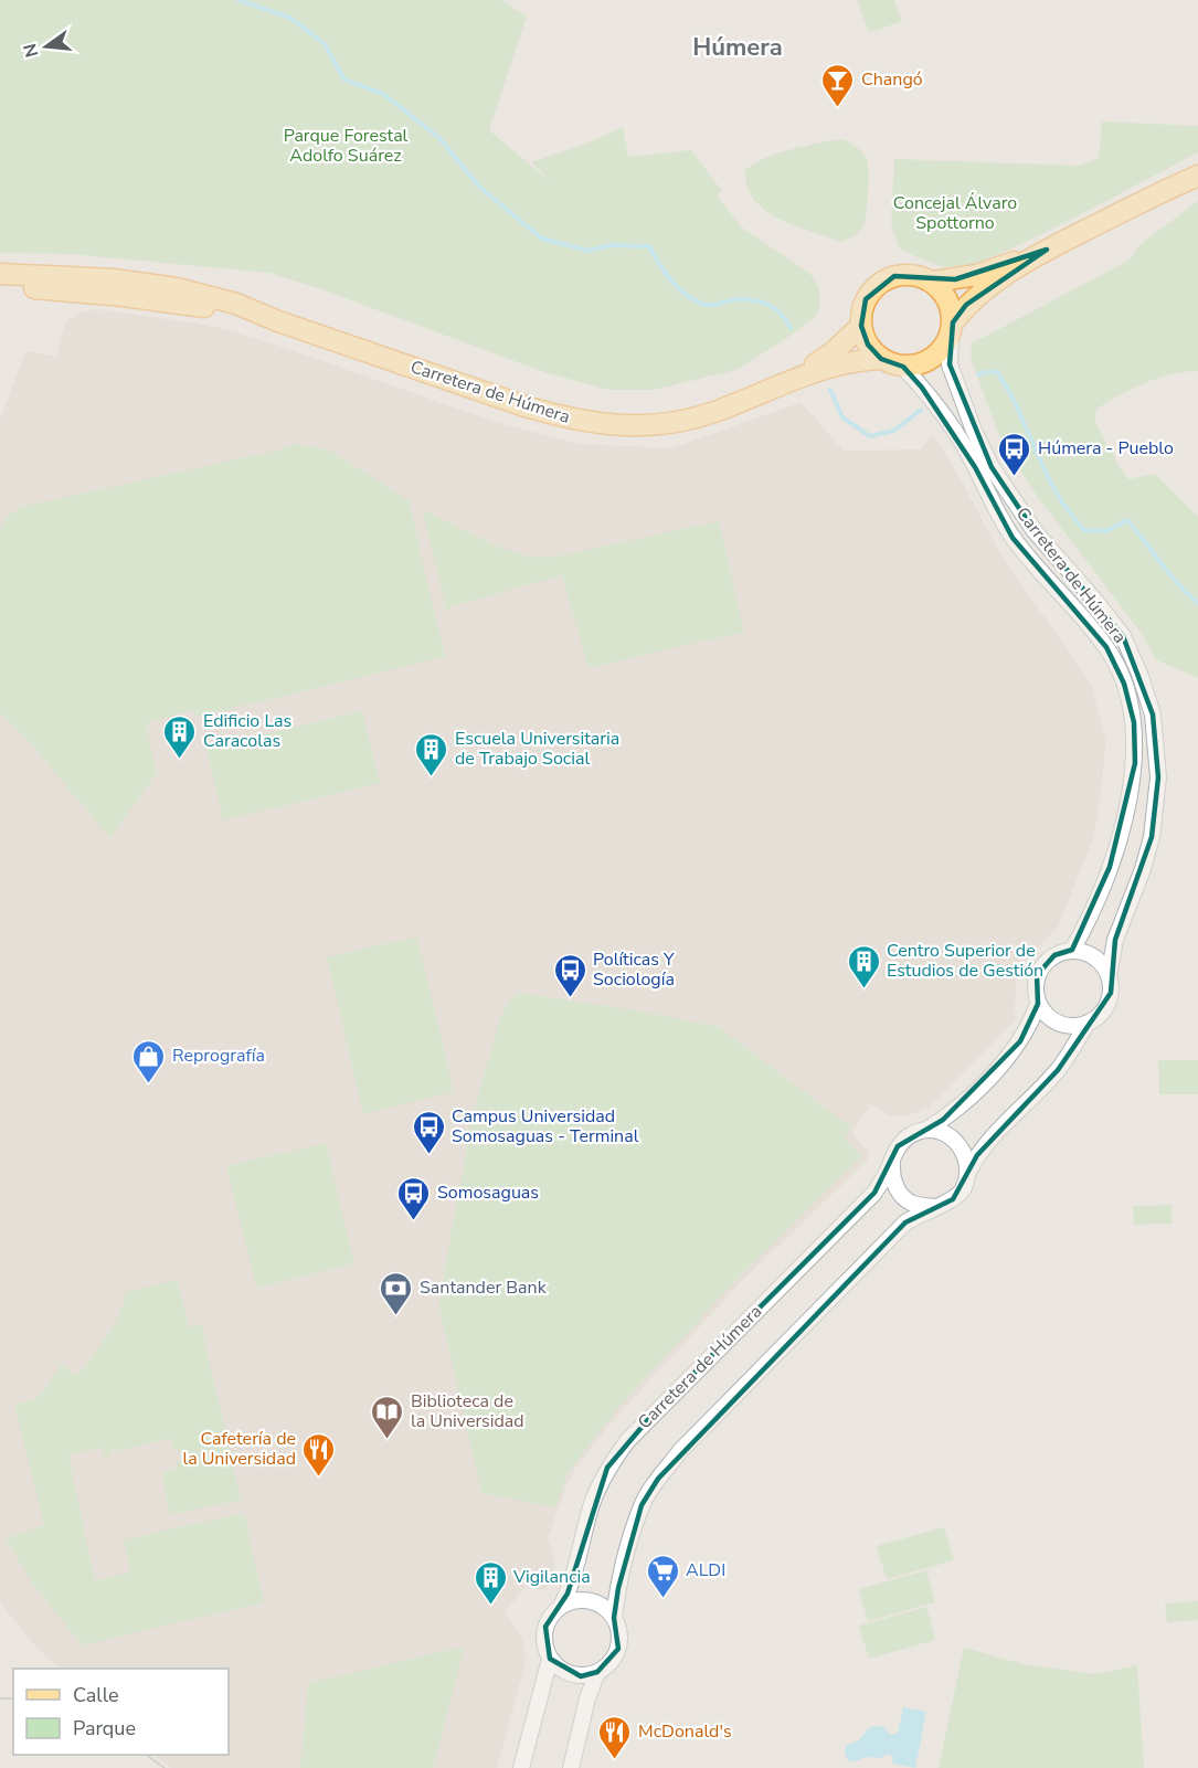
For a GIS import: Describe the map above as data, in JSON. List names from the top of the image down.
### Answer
{
  "streets": {
    "main road": ["Carretera de Húmera"]
  },
  "districts": ["Húmera"],
  "parks": ["Parque Forestal Adolfo Suárez", "Concejal Álvaro Spottorno"],
  "places": {
    "bar": ["Changó"],
    "bus stop": [
      "Húmera - Pueblo",
      "Políticas Y Sociología",
      "Campus Universidad Somosaguas - Terminal",
      "Somosaguas"
    ],
    "building": [
      "Edificio Las Caracolas",
      "Escuela Universitaria de Trabajo Social",
      "Centro Superior de Estudios de Gestión",
      "Vigilancia"
    ],
    "shop": ["Reprografía"],
    "bank": ["Santander Bank"],
    "library": ["Biblioteca de la Universidad"],
    "restaurant": ["Cafetería de la Universidad", "McDonald's"],
    "supermarket": ["ALDI"]
  },
  "legend": ["Calle", "Parque"],
  "north": "left"
}
